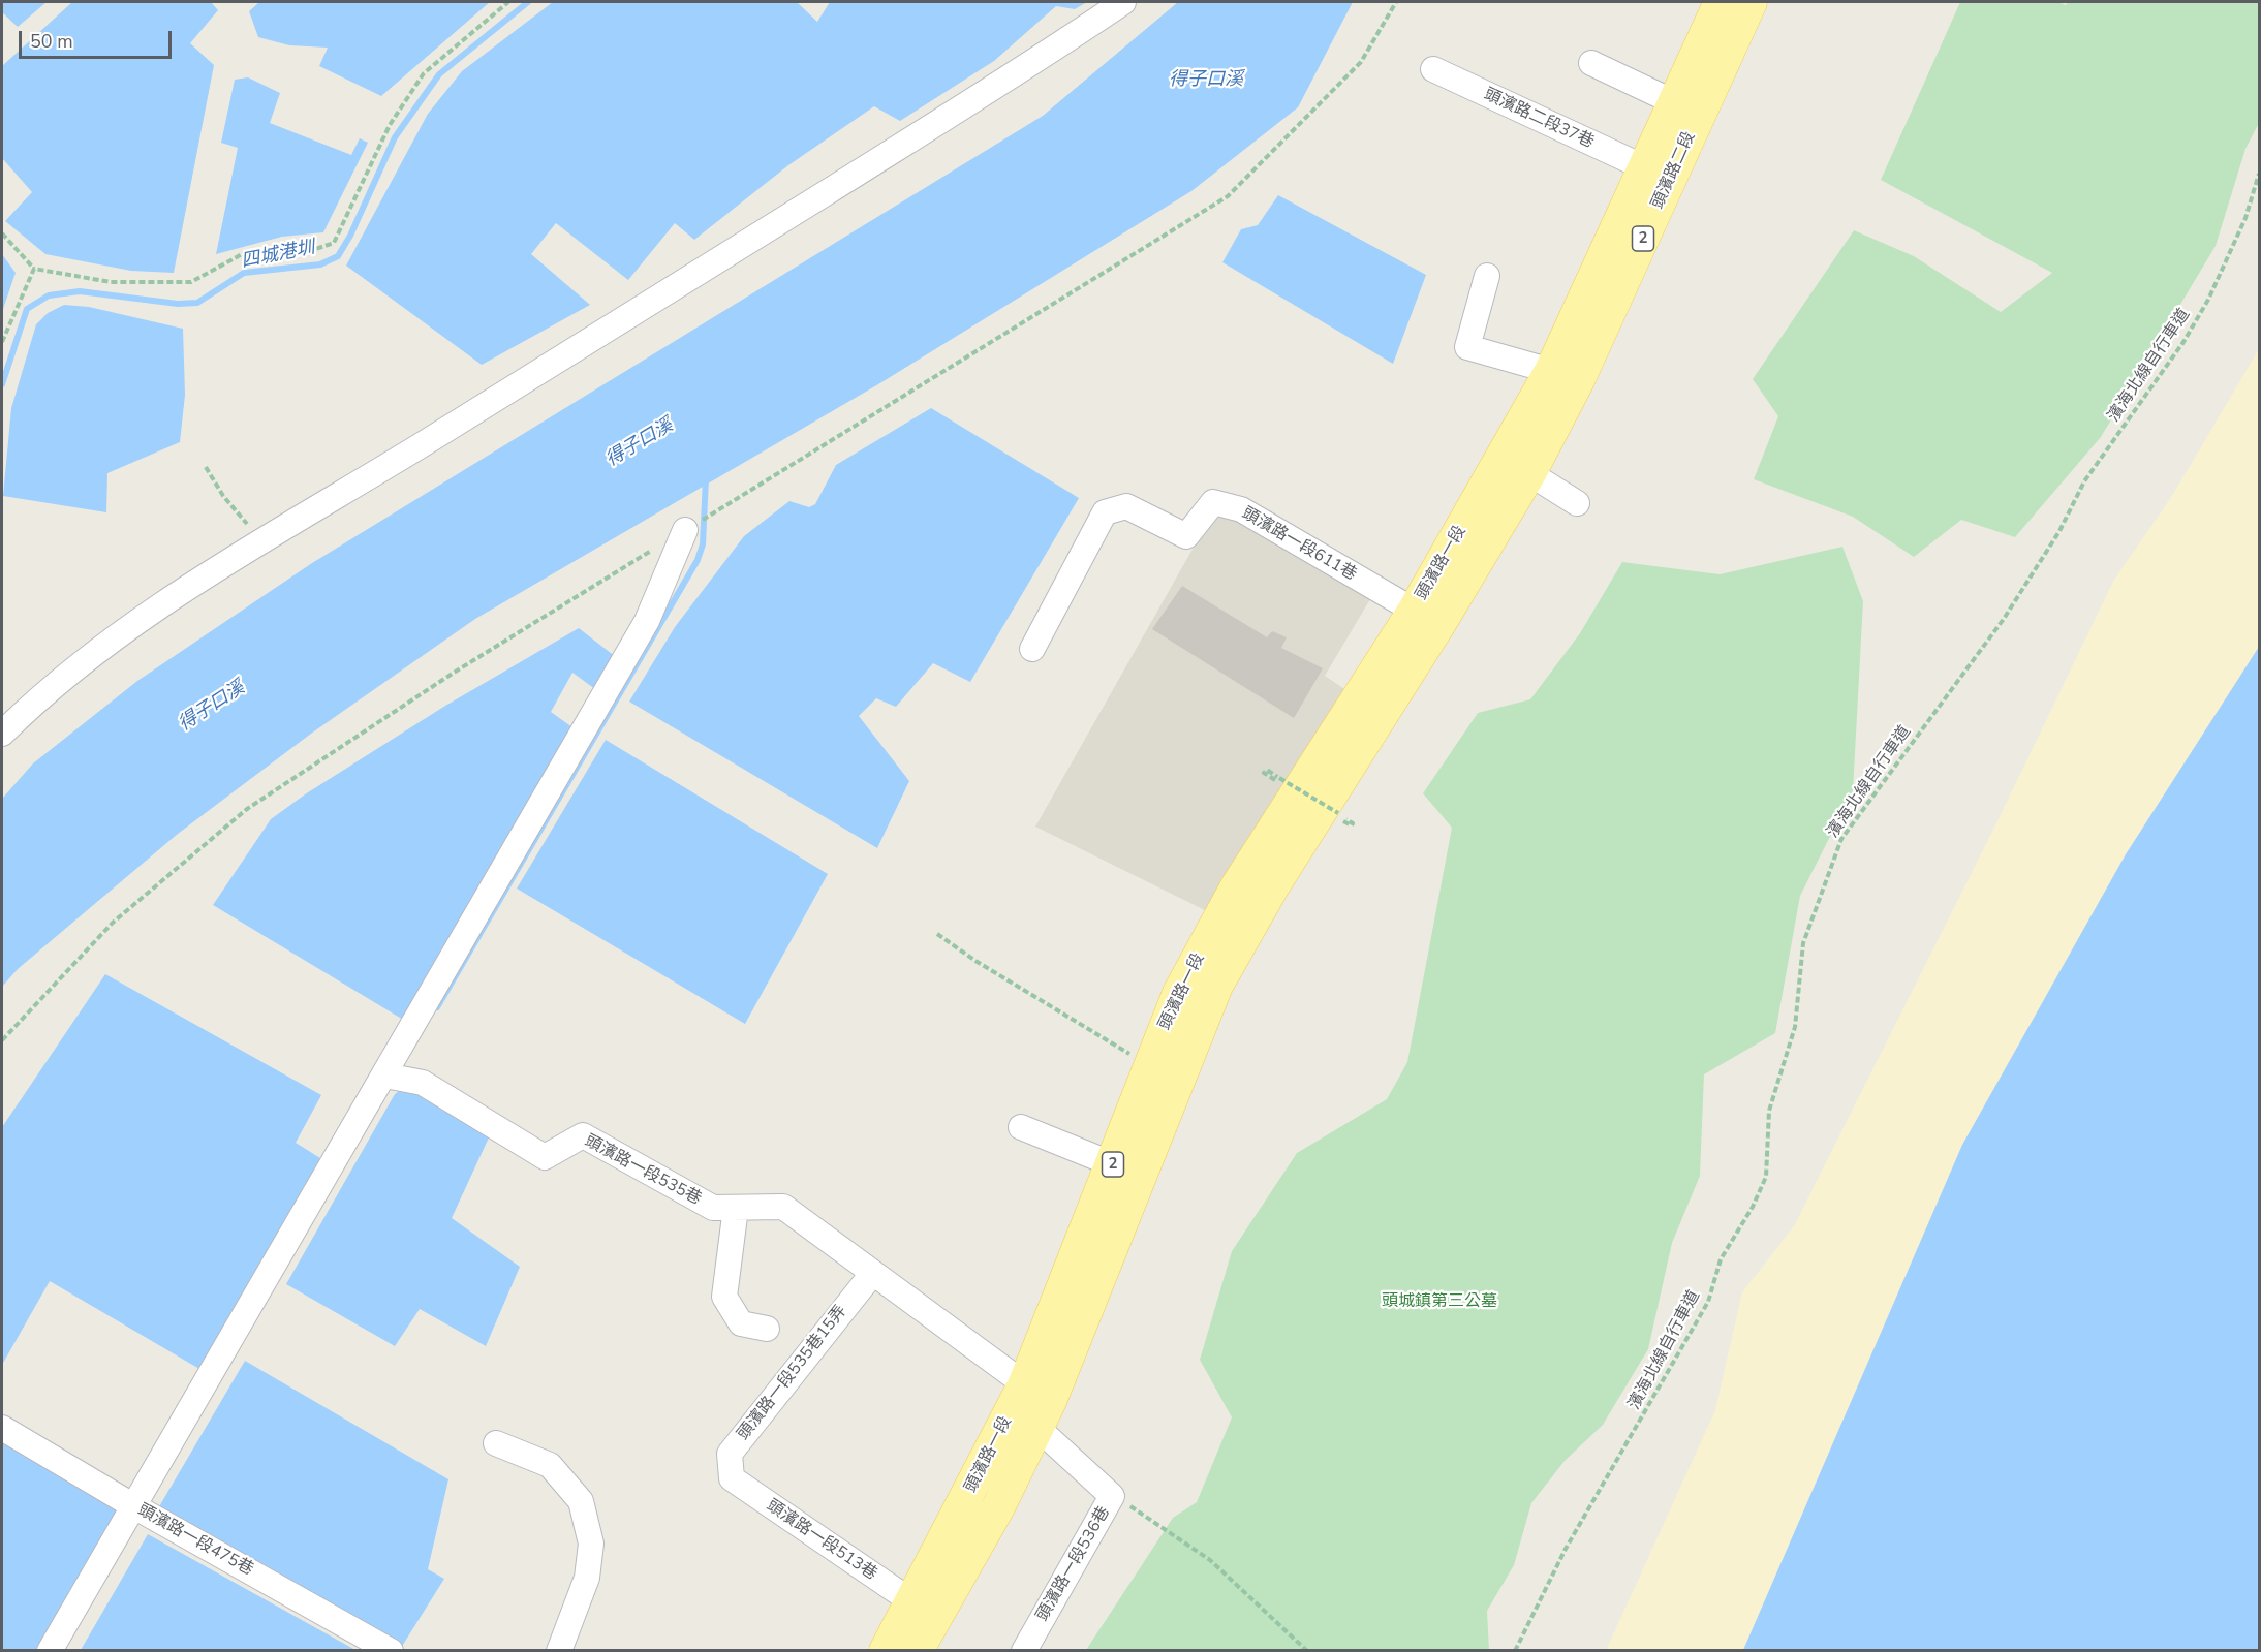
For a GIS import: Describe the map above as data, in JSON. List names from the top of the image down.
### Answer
{
  "streets": {
    "main road": ["頭濱路二段", "2", "頭濱路一段"],
    "lane": [
      "頭濱路二段37巷",
      "頭濱路一段611巷",
      "頭濱路一段535巷",
      "頭濱路一段535巷15弄",
      "頭濱路一段475巷",
      "頭濱路一段513巷",
      "頭濱路一段536巷"
    ],
    "path": ["濱海北線自行車道"]
  },
  "crossings": [
    ["頭濱路二段37巷", "頭濱路二段"],
    ["頭濱路二段", "頭濱路一段"],
    ["頭濱路一段611巷", "頭濱路一段"],
    ["頭濱路一段", "頭濱路一段535巷"],
    ["頭濱路一段", "頭濱路一段513巷"],
    ["頭濱路一段", "頭濱路一段536巷"],
    ["頭濱路一段535巷", "頭濱路一段535巷15弄"],
    ["頭濱路一段535巷", "頭濱路一段536巷"],
    ["頭濱路一段535巷15弄", "頭濱路一段513巷"]
  ],
  "water": ["得子口溪", "四城港圳"],
  "parks": ["頭城鎮第三公墓"],
  "scale_bar": "50 m"
}
